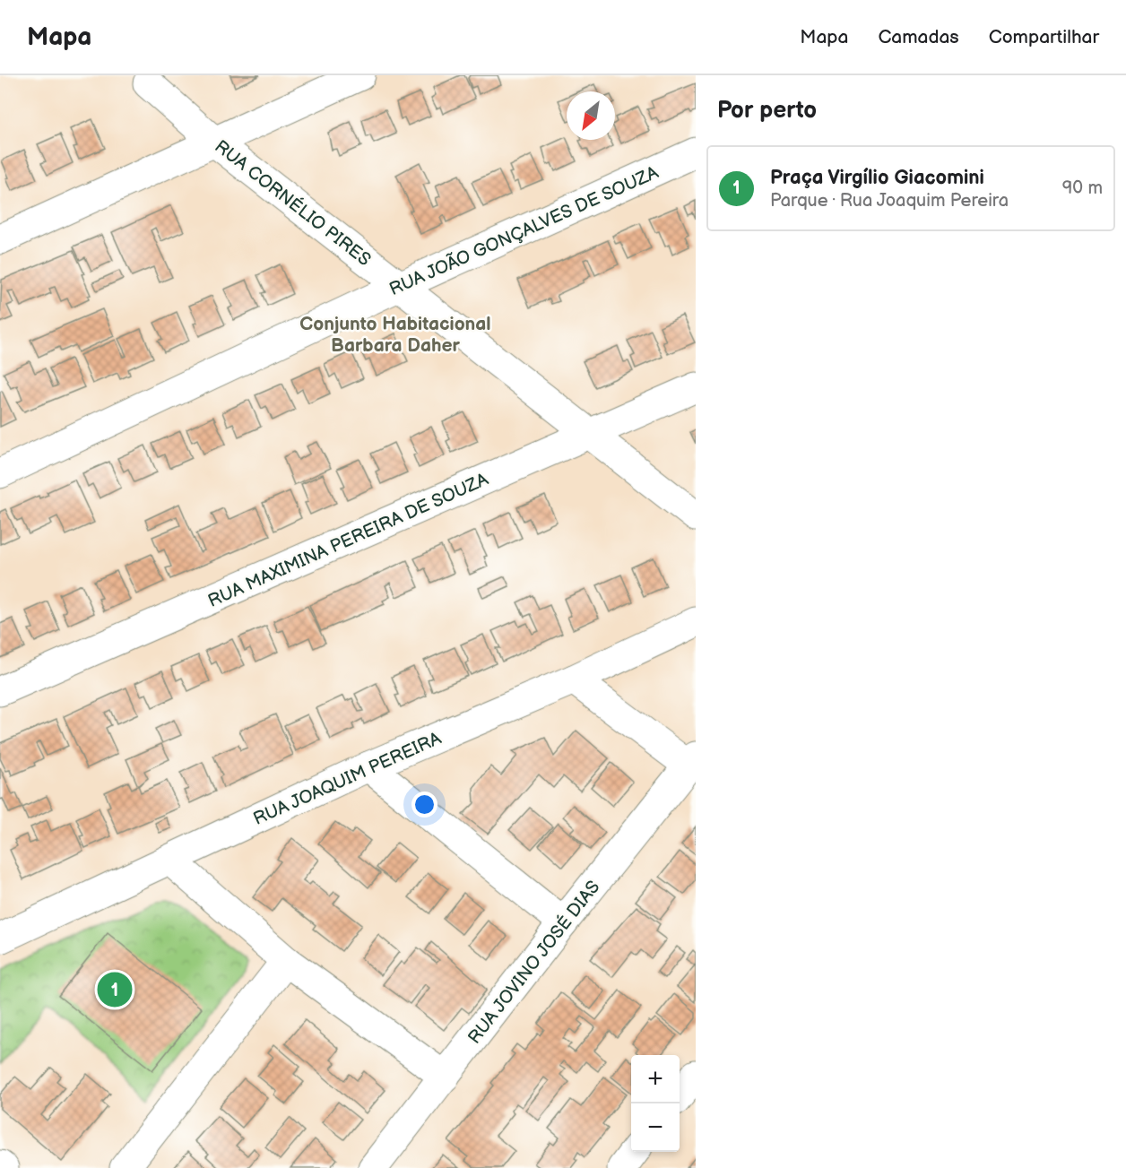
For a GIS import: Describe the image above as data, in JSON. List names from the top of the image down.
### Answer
{
  "streets": {
    "street": [
      "RUA CORNÉLIO PIRES",
      "RUA JOÃO GONÇALVES DE SOUZA",
      "RUA MAXIMINA PEREIRA DE SOUZA",
      "RUA JOAQUIM PEREIRA",
      "RUA JOVINO JOSÉ DIAS"
    ]
  },
  "crossings": [
    ["RUA CORNÉLIO PIRES", "RUA JOÃO GONÇALVES DE SOUZA"],
    ["RUA CORNÉLIO PIRES", "RUA MAXIMINA PEREIRA DE SOUZA"]
  ],
  "districts": ["Conjunto Habitacional Barbara Daher"],
  "north": "bottom left",
  "page": {
    "header": "Mapa",
    "nav": ["Mapa", "Camadas", "Compartilhar"],
    "heading": "Por perto",
    "list": [
      {
        "mark": "1",
        "name": "Praça Virgílio Giacomini",
        "note": "Parque · Rua Joaquim Pereira",
        "value": "90 m"
      }
    ],
    "pins": "1",
    "map_buttons": ["+", "−"]
  }
}
